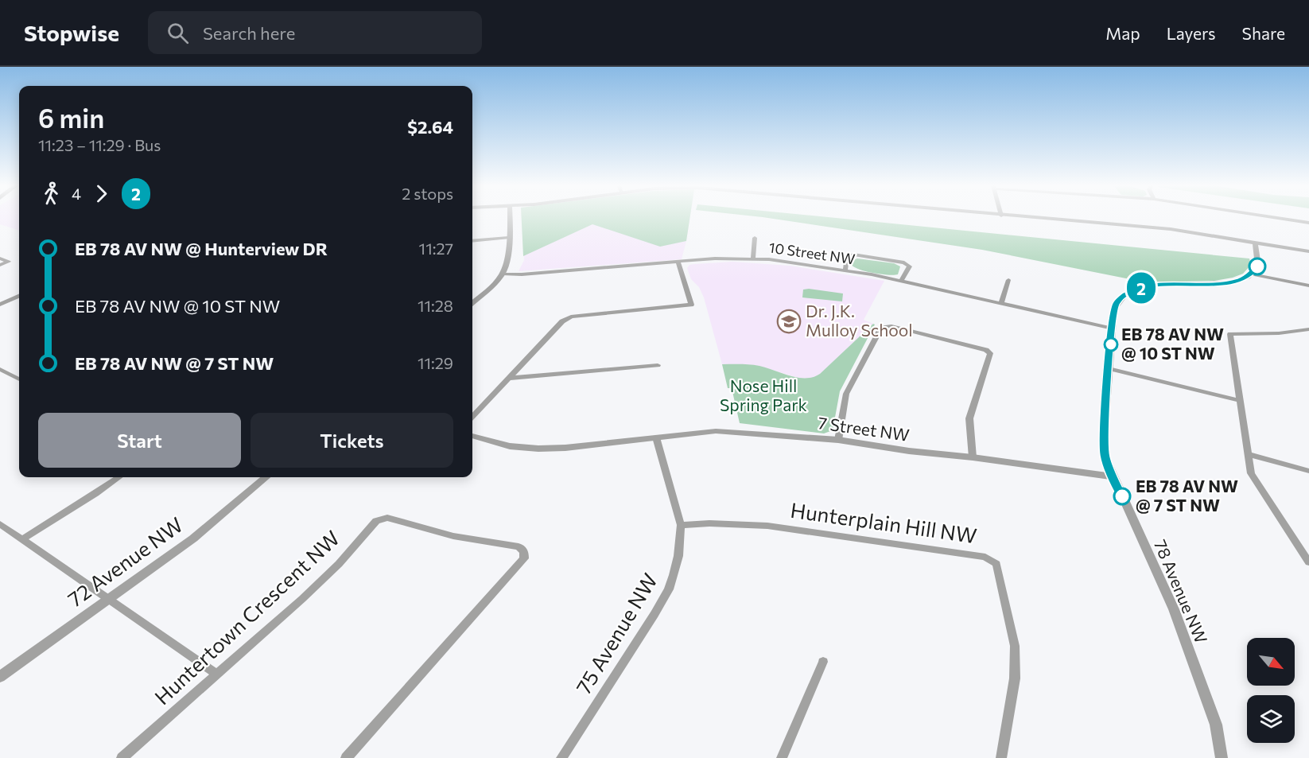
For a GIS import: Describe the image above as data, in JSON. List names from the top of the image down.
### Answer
{
  "streets": {
    "street": [
      "10 Street NW",
      "7 Street NW",
      "Hunterplain Hill NW",
      "72 Avenue NW",
      "78 Avenue NW",
      "Huntertown Crescent NW",
      "75 Avenue NW"
    ]
  },
  "crossings": [
    ["10 Street NW", "78 Avenue NW"],
    ["7 Street NW", "78 Avenue NW"],
    ["7 Street NW", "75 Avenue NW"],
    ["Hunterplain Hill NW", "75 Avenue NW"]
  ],
  "parks": ["Nose Hill Spring Park"],
  "places": {
    "school or university": ["Dr. J.K. Mulloy School"],
    "other": ["EB 78 AV NW @ 10 ST NW", "EB 78 AV NW @ 7 ST NW"]
  },
  "lines": ["bus line 2"],
  "north": "bottom right",
  "page": {
    "header": "Stopwise",
    "search": "Search here",
    "nav": ["Map", "Layers", "Share"],
    "on_map": "2",
    "heading": ["6 min", "11:23 – 11:29 · Bus", "$2.64"],
    "legs": ["4", "2", "2 stops"],
    "list": [
      {
        "name": "EB 78 AV NW @ Hunterview DR",
        "value": "11:27"
      },
      {
        "name": "EB 78 AV NW @ 10 ST NW",
        "value": "11:28"
      },
      {
        "name": "EB 78 AV NW @ 7 ST NW",
        "value": "11:29"
      }
    ],
    "buttons": ["Start", "Tickets"]
  }
}
